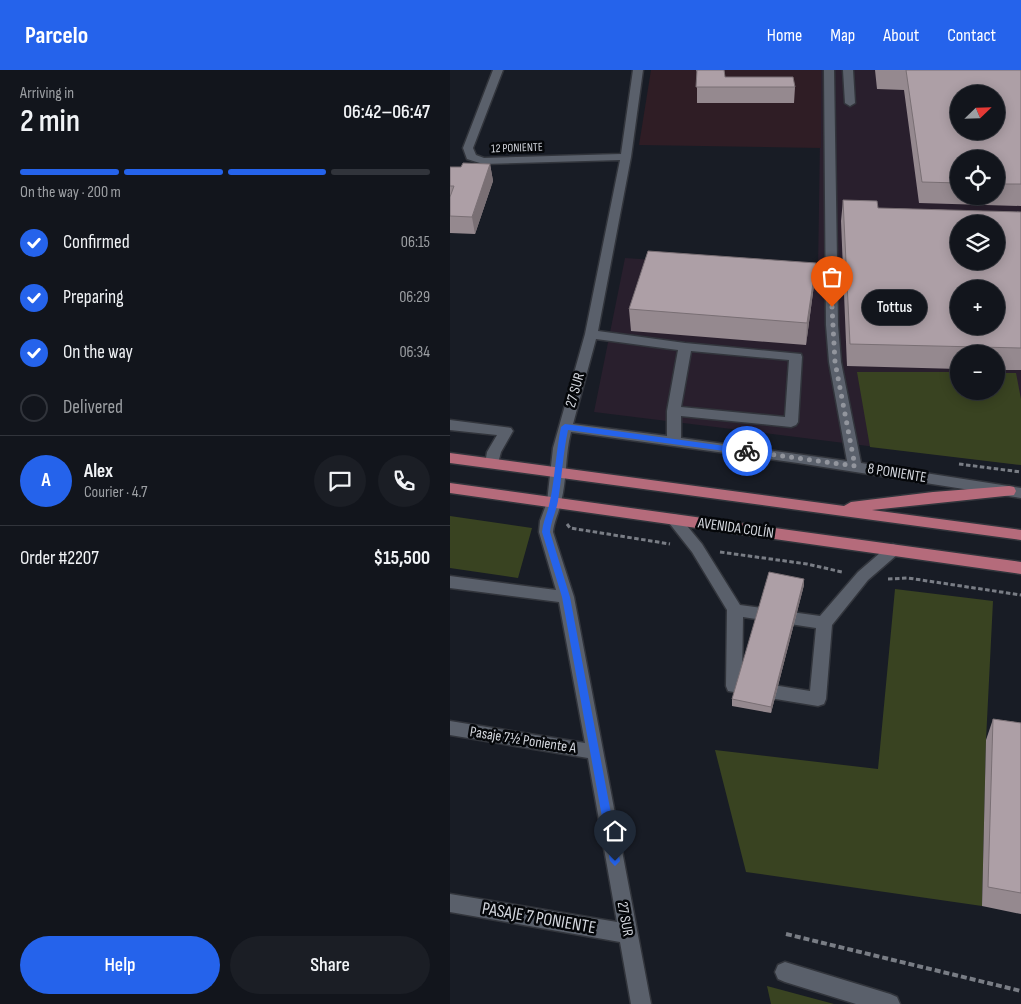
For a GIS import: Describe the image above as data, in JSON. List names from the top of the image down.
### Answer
{
  "streets": {
    "main road": ["AVENIDA COLÍN"],
    "street": [
      "12 PONIENTE",
      "27 SUR",
      "8 PONIENTE",
      "Pasaje 7½ Poniente A",
      "PASAJE 7 PONIENTE"
    ]
  },
  "crossings": [
    ["12 PONIENTE", "27 SUR"],
    ["27 SUR", "8 PONIENTE"],
    ["27 SUR", "AVENIDA COLÍN"],
    ["27 SUR", "Pasaje 7½ Poniente A"],
    ["27 SUR", "PASAJE 7 PONIENTE"]
  ],
  "places": ["Tottus"],
  "north": "top right",
  "page": {
    "header": "Parcelo",
    "nav": [
      "Home",
      "Map",
      "About",
      "Contact"
    ],
    "heading": ["2 min", "Arriving in", "06:42–06:47"],
    "panel": [
      "Alex",
      "Courier · 4.7",
      "Order #2207",
      "$15,500"
    ],
    "map_buttons": ["+", "−"],
    "bar": "On the way · 200 m",
    "list": [
      ["Confirmed", "06:15"],
      ["Preparing", "06:29"],
      ["On the way", "06:34"],
      "Delivered"
    ],
    "bubble": "Tottus",
    "round": "A",
    "buttons": ["Help", "Share"]
  }
}
